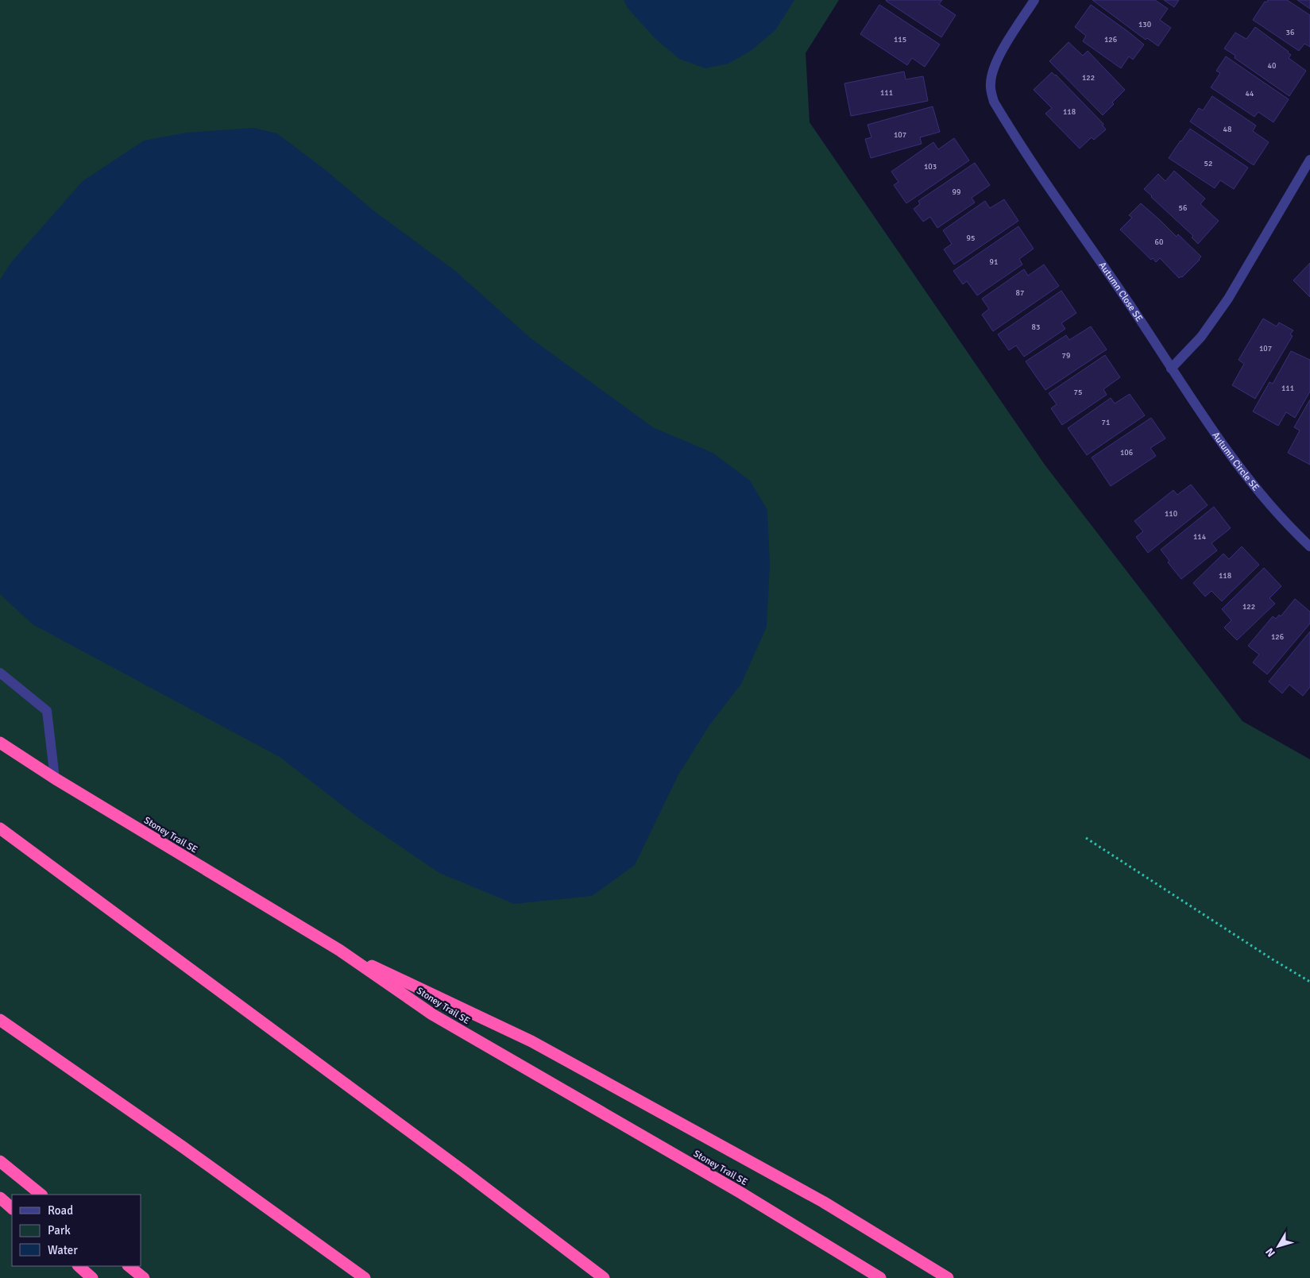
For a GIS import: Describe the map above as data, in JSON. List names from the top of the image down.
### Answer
{
  "streets": {
    "highway": ["Stoney Trail SE"],
    "street": ["Autumn Close SE", "Autumn Circle SE"]
  },
  "crossings": [
    ["Autumn Close SE", "Autumn Circle SE"]
  ],
  "house_numbers": [
    "130",
    "36",
    "115",
    "126",
    "40",
    "122",
    "111",
    "44",
    "118",
    "48",
    "107",
    "52",
    "103",
    "99",
    "56",
    "95",
    "60",
    "91",
    "87",
    "83",
    "107",
    "79",
    "111",
    "75",
    "71",
    "106",
    "110",
    "114",
    "118",
    "122",
    "126"
  ],
  "legend": ["Road", "Park", "Water"],
  "north": "bottom left"
}
